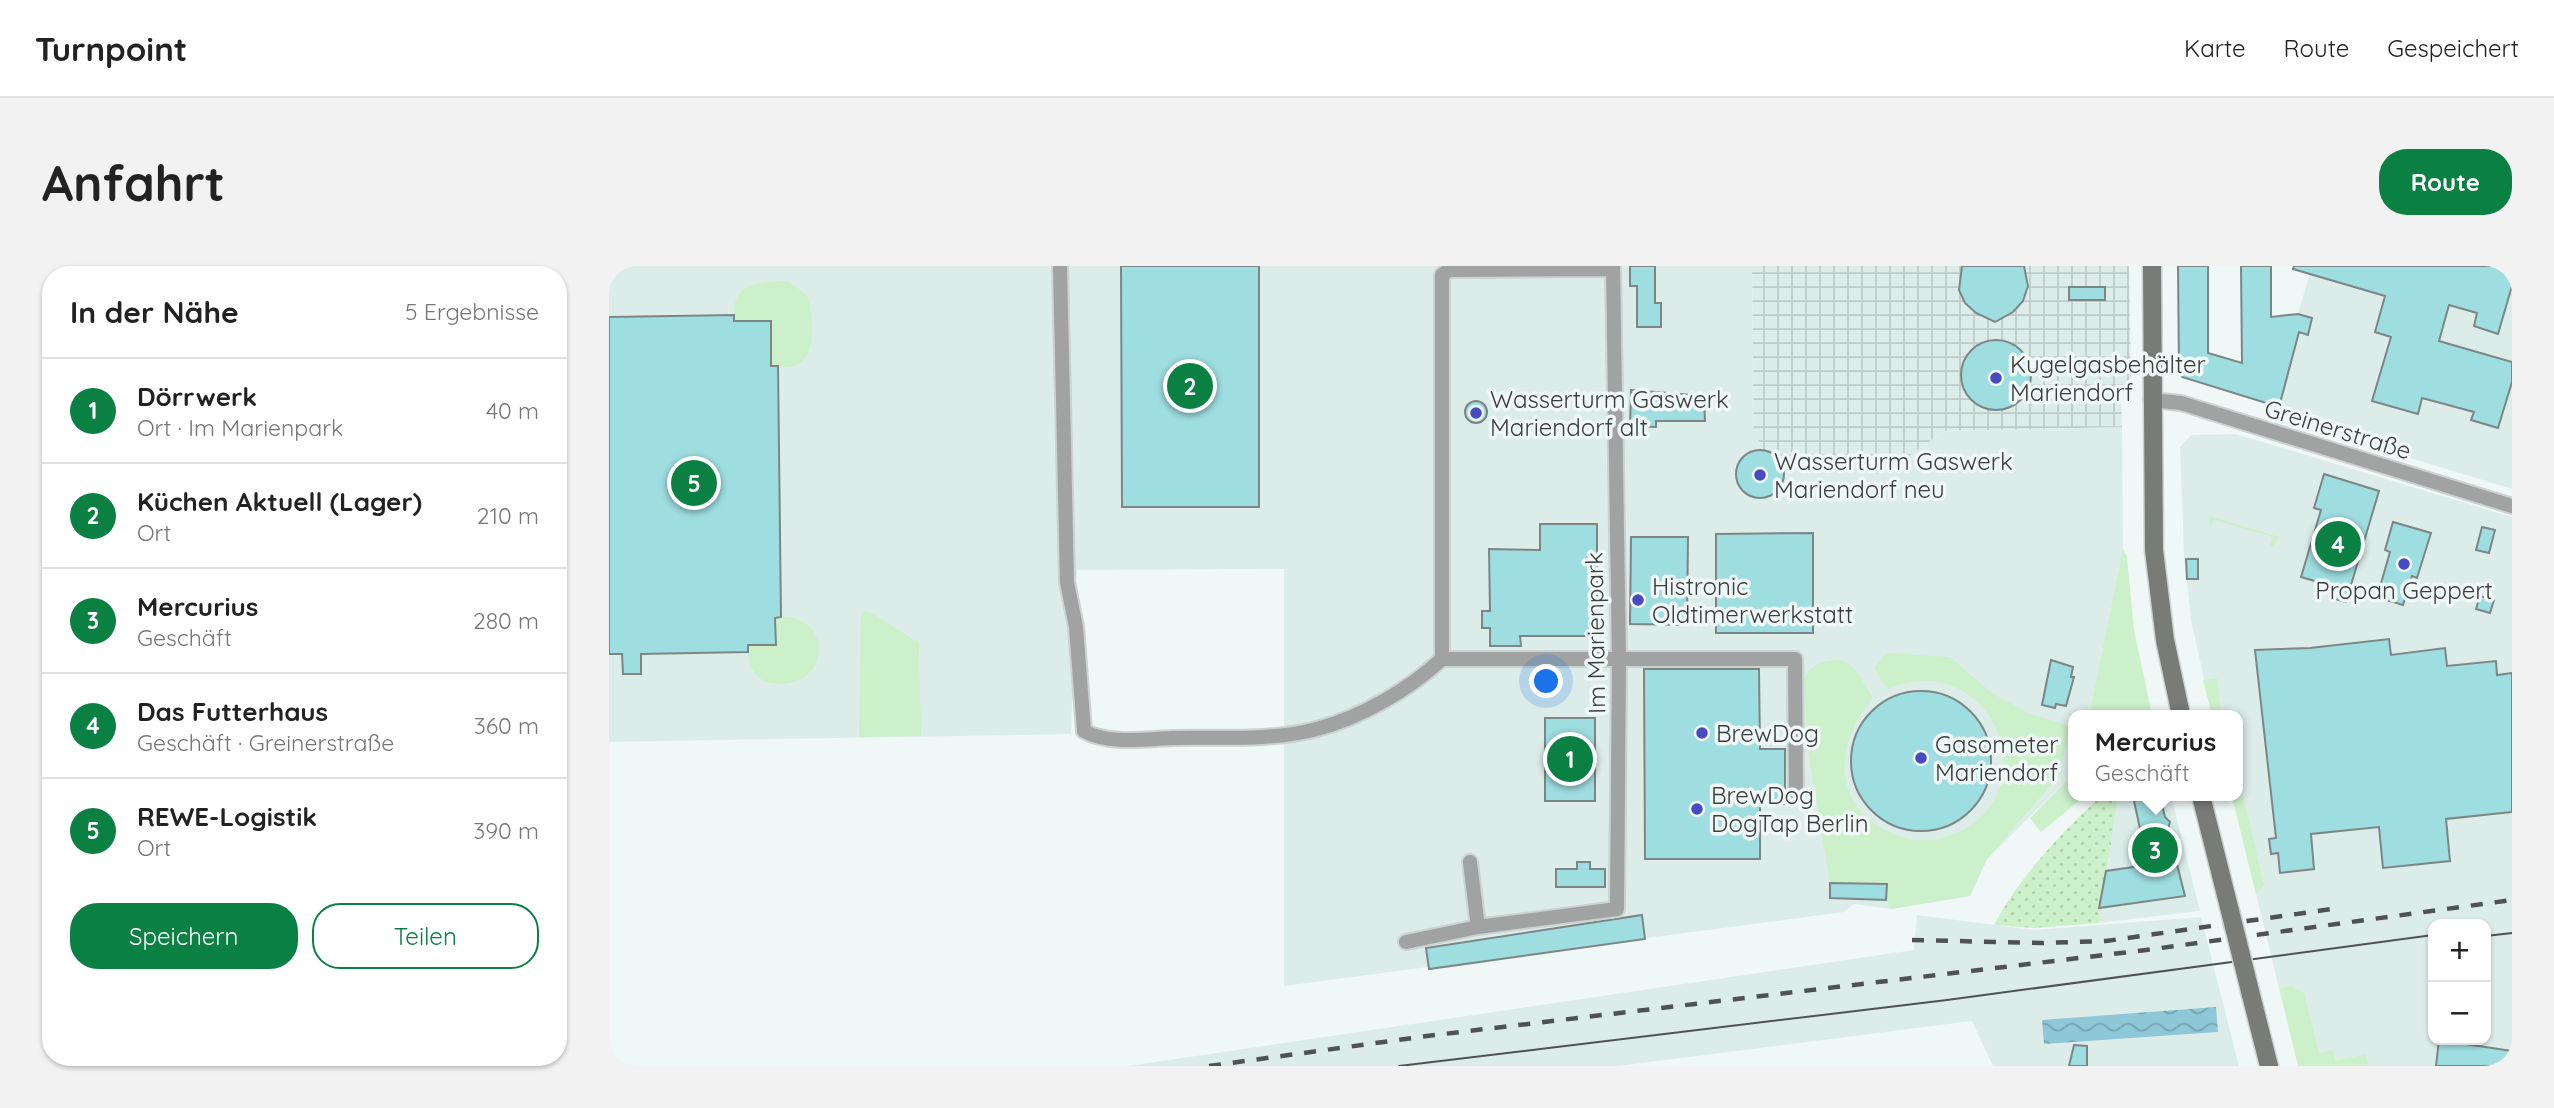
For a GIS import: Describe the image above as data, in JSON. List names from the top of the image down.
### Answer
{
  "streets": {
    "street": ["Greinerstraße", "Im Marienpark"]
  },
  "places": [
    "Kugelgasbehälter Mariendorf",
    "Wasserturm Gaswerk Mariendorf alt",
    "Wasserturm Gaswerk Mariendorf neu",
    "Propan Geppert",
    "Histronic Oldtimerwerkstatt",
    "BrewDog",
    "Gasometer Mariendorf",
    "BrewDog DogTap Berlin"
  ],
  "page": {
    "header": "Turnpoint",
    "nav": ["Karte", "Route", "Gespeichert"],
    "buttons": [
      "Route",
      ["Speichern", "Teilen"]
    ],
    "title": "Anfahrt",
    "heading": ["In der Nähe", "5 Ergebnisse"],
    "list": [
      {
        "mark": "1",
        "name": "Dörrwerk",
        "note": "Ort · Im Marienpark",
        "value": "40 m"
      },
      {
        "mark": "2",
        "name": "Küchen Aktuell (Lager)",
        "note": "Ort",
        "value": "210 m"
      },
      {
        "mark": "3",
        "name": "Mercurius",
        "note": "Geschäft",
        "value": "280 m"
      },
      {
        "mark": "4",
        "name": "Das Futterhaus",
        "note": "Geschäft · Greinerstraße",
        "value": "360 m"
      },
      {
        "mark": "5",
        "name": "REWE-Logistik",
        "note": "Ort",
        "value": "390 m"
      }
    ],
    "pins": [
      "2",
      "5",
      "4",
      "1",
      "3"
    ],
    "popup": ["Mercurius", "Geschäft"],
    "map_buttons": ["+", "−"]
  }
}
